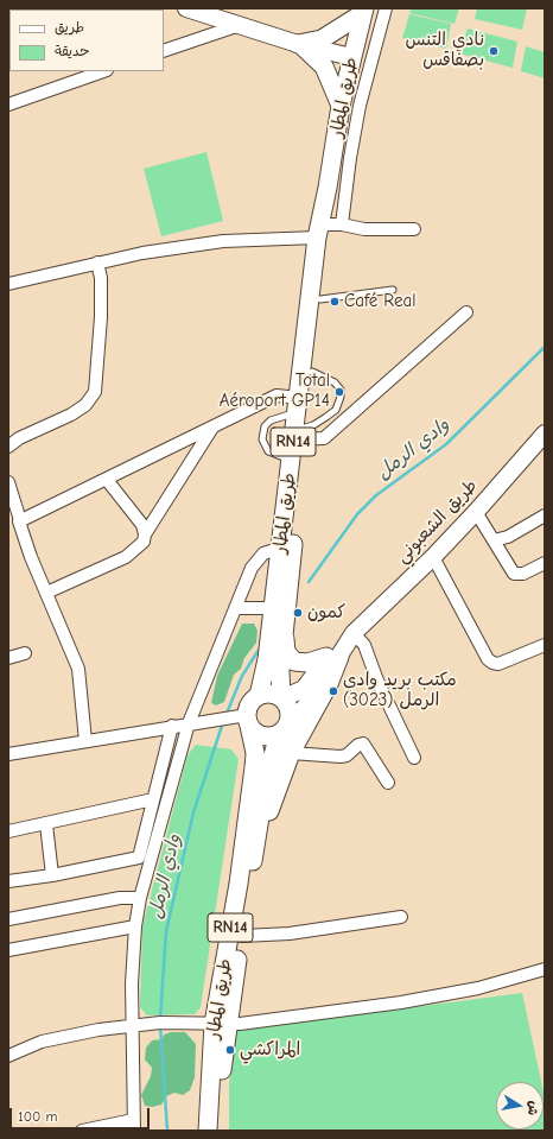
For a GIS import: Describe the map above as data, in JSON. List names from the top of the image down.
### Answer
{
  "streets": {
    "main road": ["طريق المطار", "RN14"],
    "street": ["طريق الشعبوني"]
  },
  "crossings": [
    ["طريق المطار", "RN14"],
    ["طريق المطار", "طريق الشعبوني"],
    ["RN14", "طريق الشعبوني"]
  ],
  "water": ["وادي الرمل"],
  "places": [
    "نادي التنس بصفاقس",
    "Café Real",
    "Total Aéroport GP14",
    "كمون",
    "مكتب بريد وادي الرمل (3023)",
    "المراكشي"
  ],
  "legend": ["طريق", "حديقة"],
  "scale_bar": "100 m",
  "north": "right"
}
